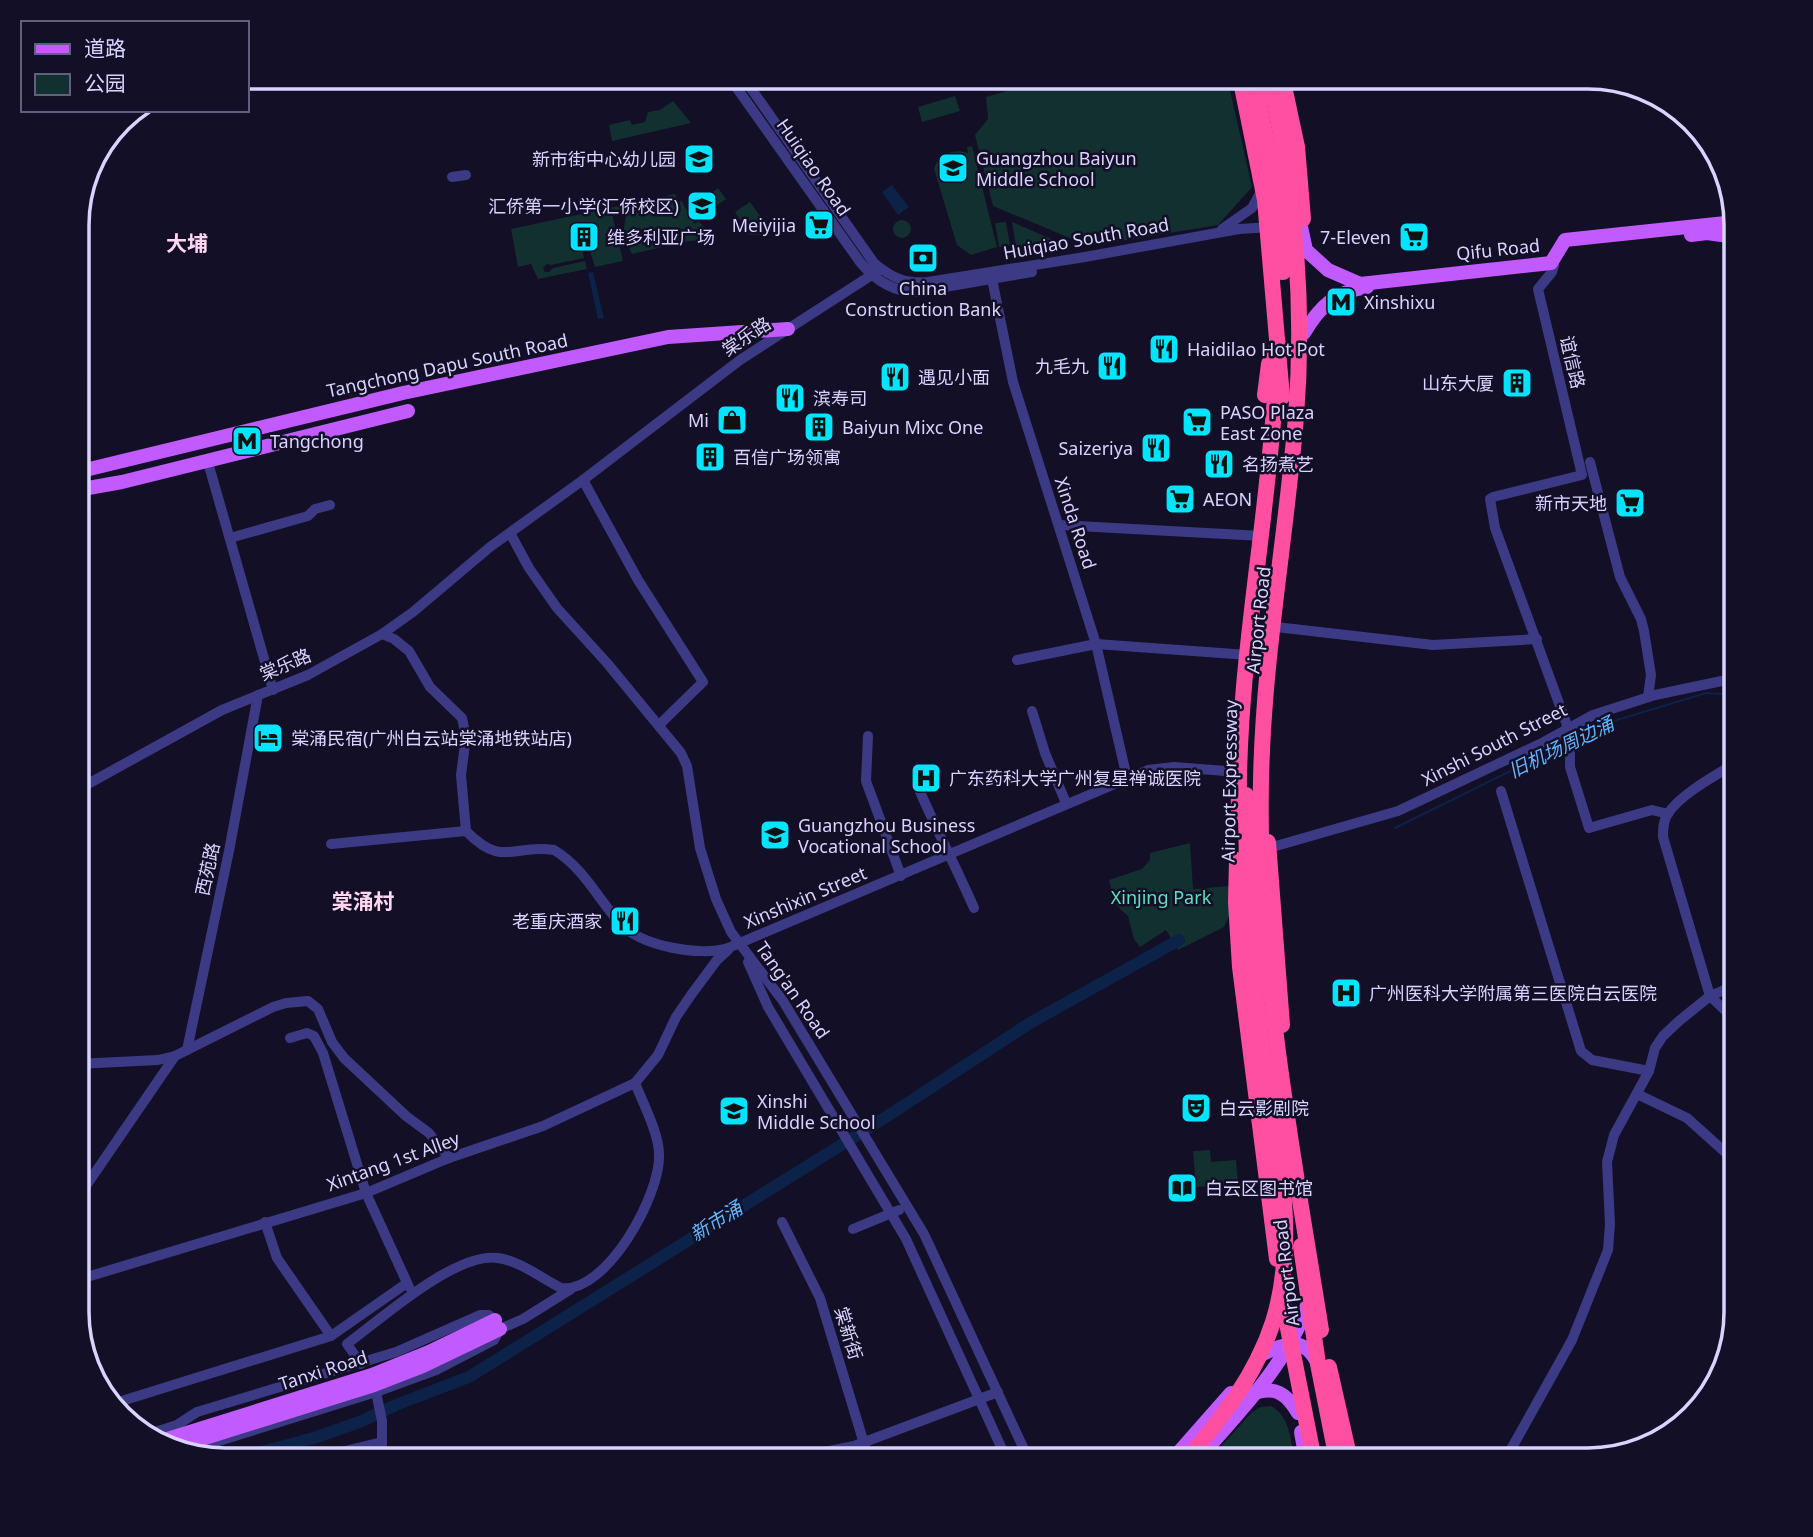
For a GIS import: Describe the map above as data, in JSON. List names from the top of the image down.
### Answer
{
  "streets": {
    "highway": ["Airport Road", "Airport Expressway"],
    "main road": ["Qifu Road", "Tangchong Dapu South Road", "Tanxi Road"],
    "street": [
      "Huiqiao Road",
      "Huiqiao South Road",
      "棠乐路",
      "谊信路",
      "Xinda Road",
      "Xinshi South Street",
      "西苑路",
      "Xinshixin Street",
      "Tang'an Road",
      "Xintang 1st Alley",
      "棠新街"
    ]
  },
  "crossings": [
    ["Huiqiao Road", "Huiqiao South Road"],
    ["Huiqiao Road", "棠乐路"],
    ["Huiqiao South Road", "棠乐路"],
    ["Huiqiao South Road", "Xinda Road"],
    ["Huiqiao South Road", "Airport Road"],
    ["Qifu Road", "谊信路"],
    ["Qifu Road", "Airport Road"],
    ["棠乐路", "Tangchong Dapu South Road"],
    ["棠乐路", "西苑路"],
    ["Xinda Road", "Xinshixin Street"],
    ["Airport Road", "Xinshi South Street"],
    ["Airport Road", "Xinshixin Street"],
    ["Xinshixin Street", "Tang'an Road"]
  ],
  "districts": ["大埔", "棠涌村"],
  "water": ["旧机场周边涌", "新市涌"],
  "parks": ["Xinjing Park"],
  "places": {
    "school or university": [
      "新市街中心幼儿园",
      "Guangzhou Baiyun Middle School",
      "汇侨第一小学(汇侨校区)",
      "Guangzhou Business Vocational School",
      "Xinshi Middle School"
    ],
    "supermarket": [
      "Meiyijia",
      "7-Eleven",
      "PASO Plaza East Zone",
      "AEON",
      "新市天地"
    ],
    "building": [
      "维多利亚广场",
      "山东大厦",
      "Baiyun Mixc One",
      "百信广场领寓"
    ],
    "bank": ["China Construction Bank"],
    "metro station": ["Xinshixu", "Tangchong"],
    "restaurant": [
      "Haidilao Hot Pot",
      "九毛九",
      "遇见小面",
      "滨寿司",
      "Saizeriya",
      "名扬煮艺",
      "老重庆酒家"
    ],
    "shop": ["Mi"],
    "hotel": ["棠涌民宿(广州白云站棠涌地铁站店)"],
    "hospital": ["广东药科大学广州复星禅诚医院", "广州医科大学附属第三医院白云医院"],
    "theatre": ["白云影剧院"],
    "library": ["白云区图书馆"]
  },
  "legend": ["道路", "公园"]
}
